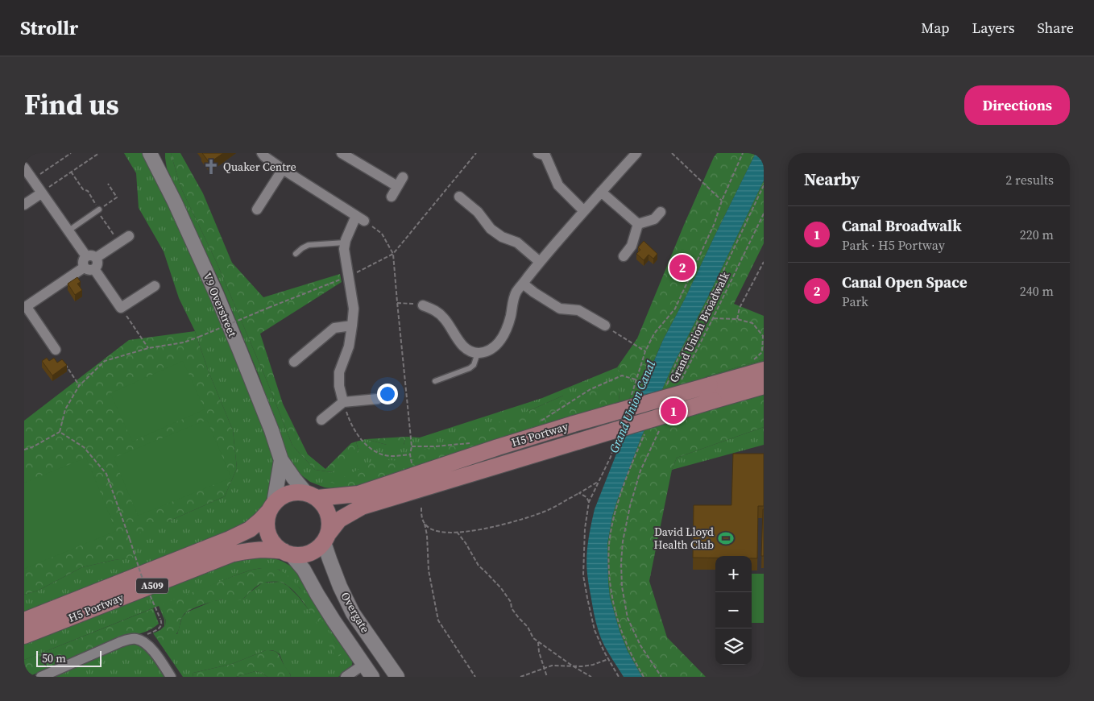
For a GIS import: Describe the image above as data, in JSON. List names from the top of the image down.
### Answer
{
  "streets": {
    "main road": ["H5 Portway", "A509"],
    "street": ["V9 Overstreet", "Overgate"],
    "path": ["Grand Union Broadwalk"]
  },
  "crossings": [
    ["V9 Overstreet", "H5 Portway"],
    ["V9 Overstreet", "A509"],
    ["V9 Overstreet", "Overgate"],
    ["H5 Portway", "A509"],
    ["H5 Portway", "Overgate"],
    ["A509", "Overgate"]
  ],
  "water": ["Grand Union Canal"],
  "places": {
    "church": ["Quaker Centre"],
    "sports": ["David Lloyd Health Club"]
  },
  "scale_bar": "50 m",
  "page": {
    "header": "Strollr",
    "nav": ["Map", "Layers", "Share"],
    "title": "Find us",
    "buttons": "Directions",
    "heading": ["Nearby", "2 results"],
    "list": [
      {
        "mark": "1",
        "name": "Canal Broadwalk",
        "note": "Park · H5 Portway",
        "value": "220 m"
      },
      {
        "mark": "2",
        "name": "Canal Open Space",
        "note": "Park",
        "value": "240 m"
      }
    ],
    "pins": ["2", "1"],
    "map_buttons": ["+", "−"],
    "scale": "50 m"
  }
}
